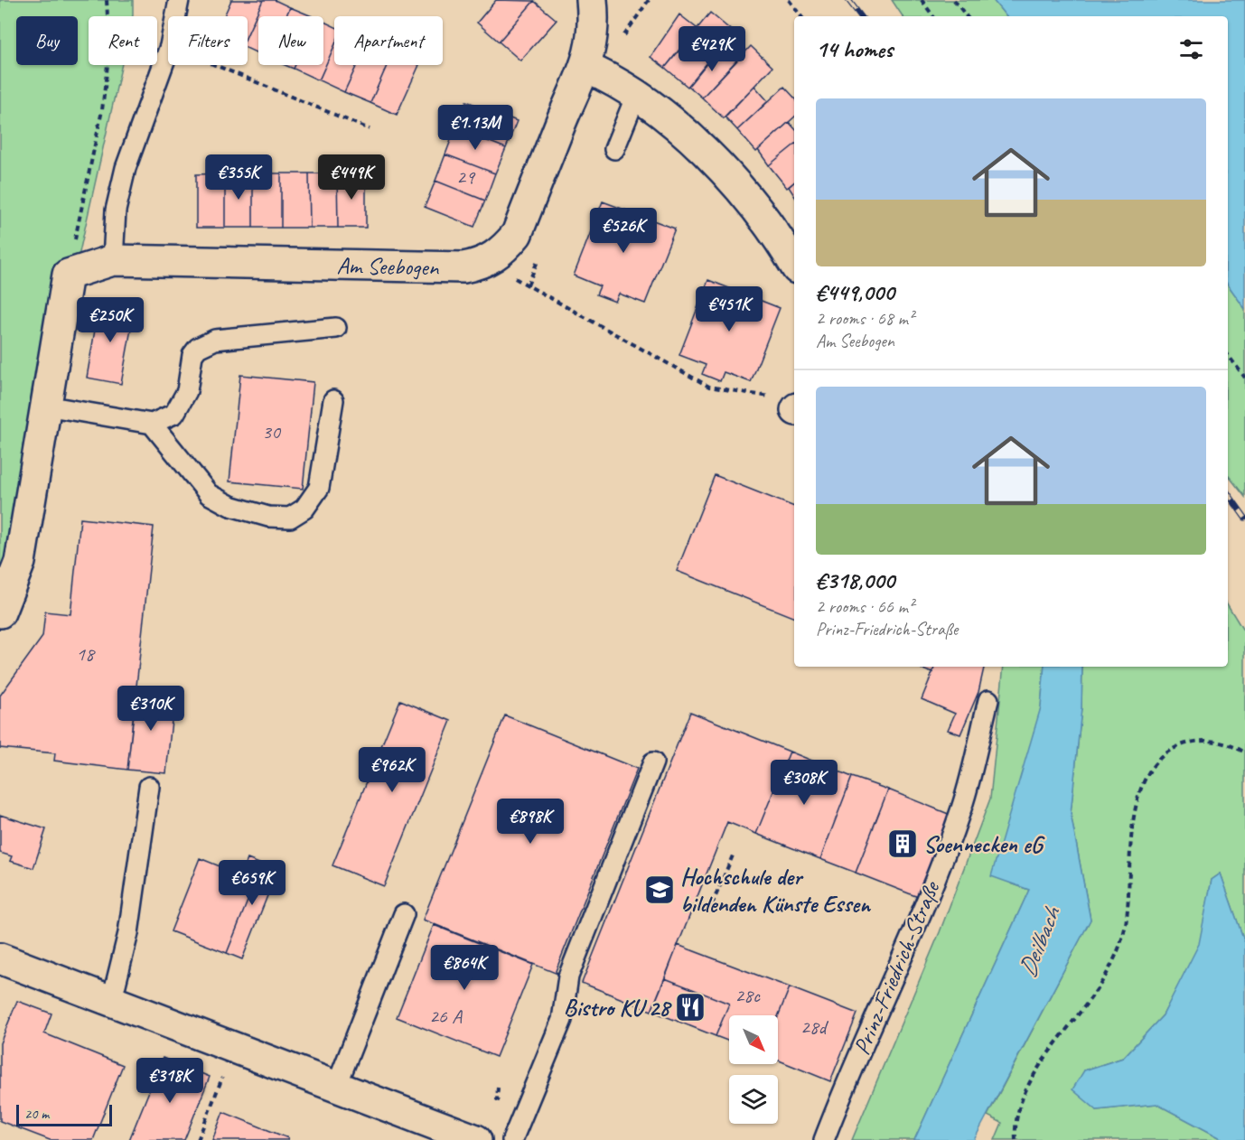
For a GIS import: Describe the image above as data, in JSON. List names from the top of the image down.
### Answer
{
  "streets": {
    "street": ["Am Seebogen"],
    "lane": ["Prinz-Friedrich-Straße"]
  },
  "water": ["Deilbach"],
  "places": {
    "building": ["Soennecken eG"],
    "school or university": ["Hochschule der bildenden Künste Essen"],
    "restaurant": ["Bistro KU 28"]
  },
  "house_numbers": [
    "29",
    "30",
    "18",
    "28c",
    "26 A",
    "28d"
  ],
  "scale_bar": "20 m",
  "north": "bottom right",
  "page": {
    "chip": [
      "Buy",
      "Rent",
      "Filters",
      "New",
      "Apartment"
    ],
    "heading": "14 homes",
    "price": [
      "€429K",
      "€1.13M",
      "€355K",
      "€449K",
      "€526K",
      "€451K",
      "€250K",
      "€310K",
      "€962K",
      "€308K",
      "€898K",
      "€659K",
      "€864K",
      "€318K"
    ],
    "list": [
      {
        "name": "€449,000",
        "note": "2 rooms · 68 m² · Am Seebogen"
      },
      {
        "name": "€318,000",
        "note": "2 rooms · 66 m² · Prinz-Friedrich-Straße"
      }
    ],
    "scale": "20 m"
  }
}
